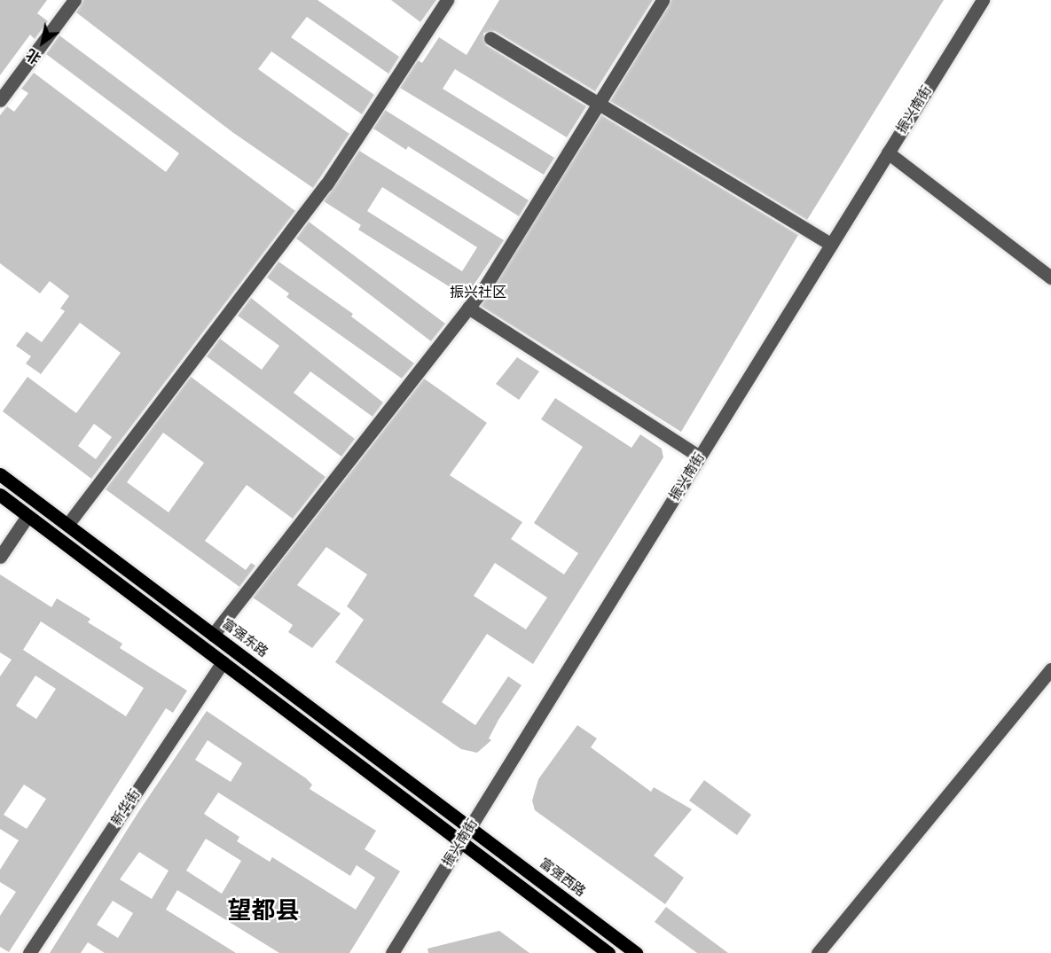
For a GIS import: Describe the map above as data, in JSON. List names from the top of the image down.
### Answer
{
  "streets": {
    "main road": ["富强东路", "富强西路"],
    "street": ["振兴南街", "新华街"]
  },
  "crossings": [
    ["振兴南街", "富强东路"],
    ["振兴南街", "富强西路"],
    ["富强东路", "富强西路"]
  ],
  "districts": ["振兴社区", "望都县"],
  "north": "bottom left"
}
